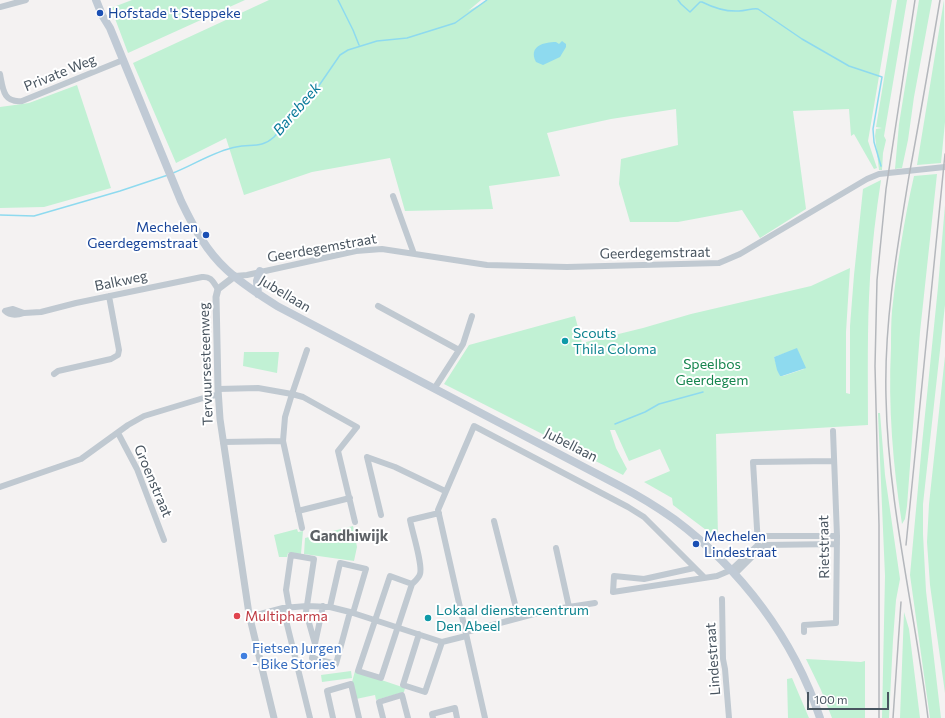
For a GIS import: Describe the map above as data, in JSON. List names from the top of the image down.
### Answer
{
  "streets": {
    "main road": ["Jubellaan"],
    "street": [
      "Private Weg",
      "Geerdegemstraat",
      "Balkweg",
      "Tervuursesteenweg",
      "Groenstraat",
      "Rietstraat",
      "Lindestraat"
    ]
  },
  "crossings": [
    ["Geerdegemstraat", "Jubellaan"],
    ["Geerdegemstraat", "Tervuursesteenweg"],
    ["Balkweg", "Tervuursesteenweg"],
    ["Jubellaan", "Tervuursesteenweg"]
  ],
  "districts": ["Gandhiwijk"],
  "water": ["Barebeek"],
  "parks": ["Speelbos Geerdegem"],
  "places": [
    "Hofstade 't Steppeke",
    "Mechelen Geerdegemstraat",
    "Scouts Thila Coloma",
    "Mechelen Lindestraat",
    "Multipharma",
    "Lokaal dienstencentrum Den Abeel",
    "Fietsen Jurgen - Bike Stories"
  ],
  "scale_bar": "100 m"
}
